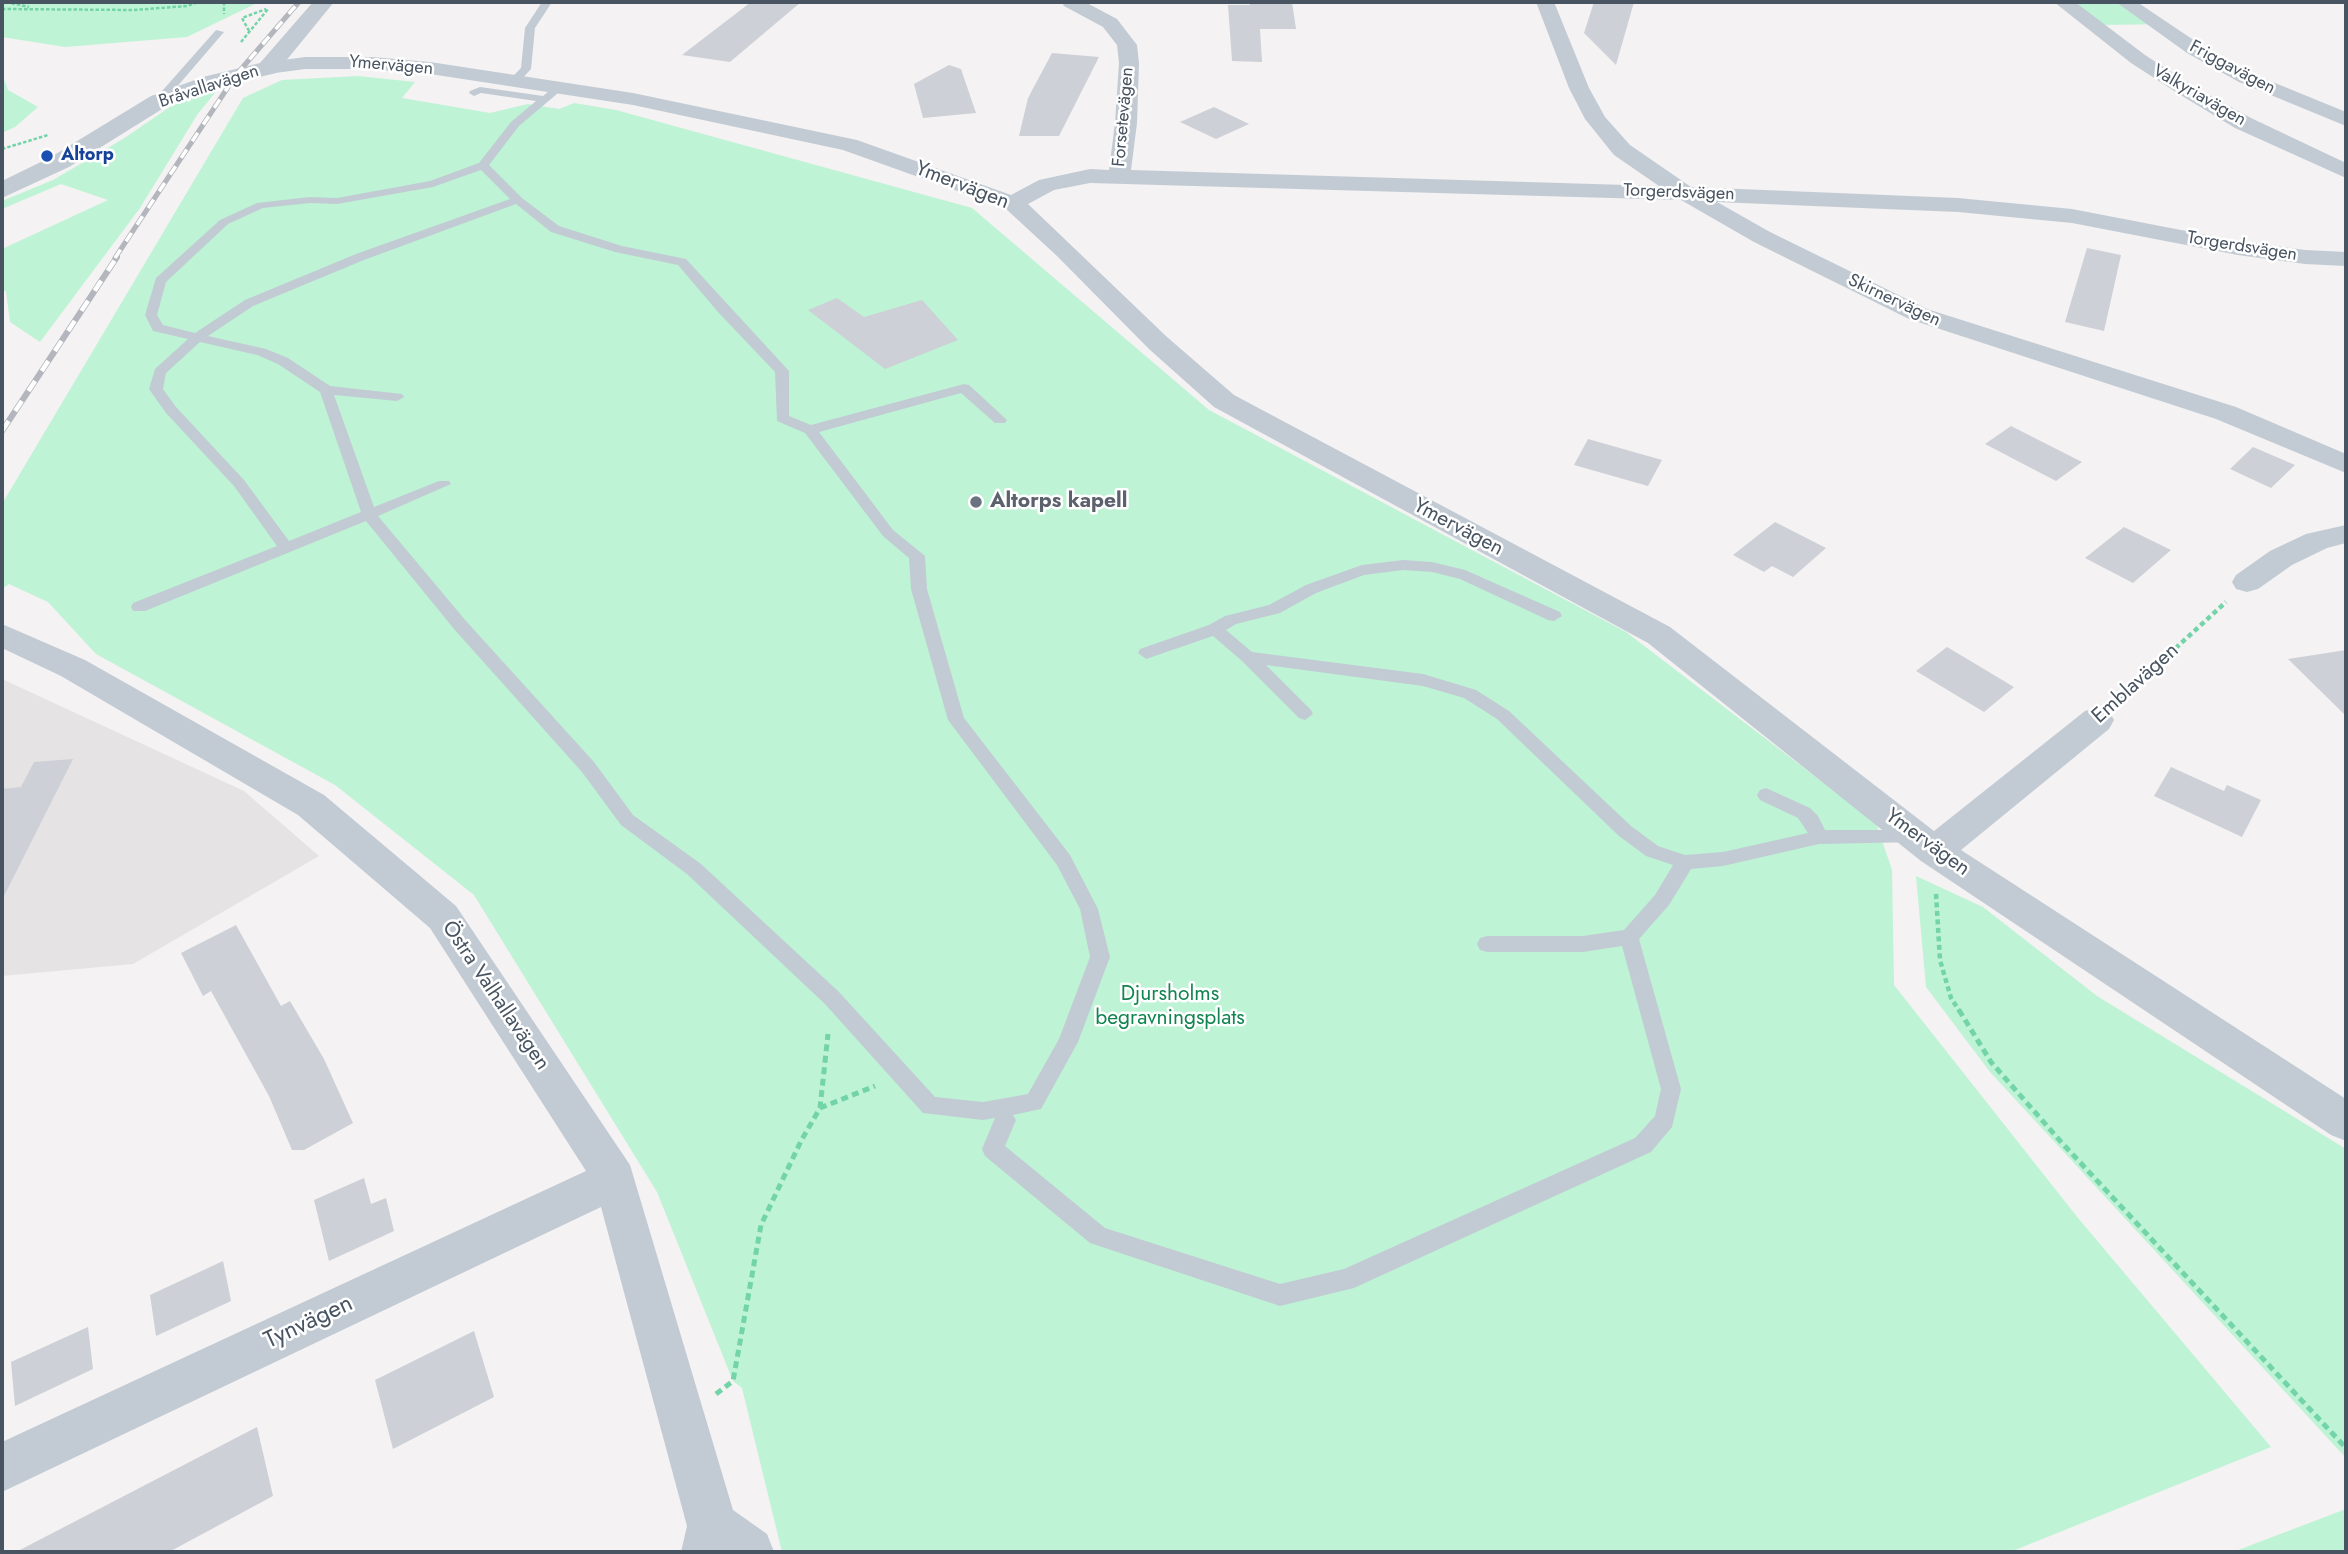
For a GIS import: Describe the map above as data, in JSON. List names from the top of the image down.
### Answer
{
  "streets": {
    "street": [
      "Ymervägen",
      "Friggavägen",
      "Bråvallavägen",
      "Valkyriavägen",
      "Forsetevägen",
      "Torgerdsvägen",
      "Skirnervägen",
      "Emblavägen",
      "Östra Valhallavägen",
      "Tynvägen"
    ]
  },
  "crossings": [
    ["Ymervägen", "Bråvallavägen"],
    ["Ymervägen", "Torgerdsvägen"],
    ["Ymervägen", "Emblavägen"],
    ["Forsetevägen", "Torgerdsvägen"],
    ["Torgerdsvägen", "Skirnervägen"],
    ["Östra Valhallavägen", "Tynvägen"]
  ],
  "parks": ["Djursholms begravningsplats"],
  "places": ["Altorp", "Altorps kapell"]
}
